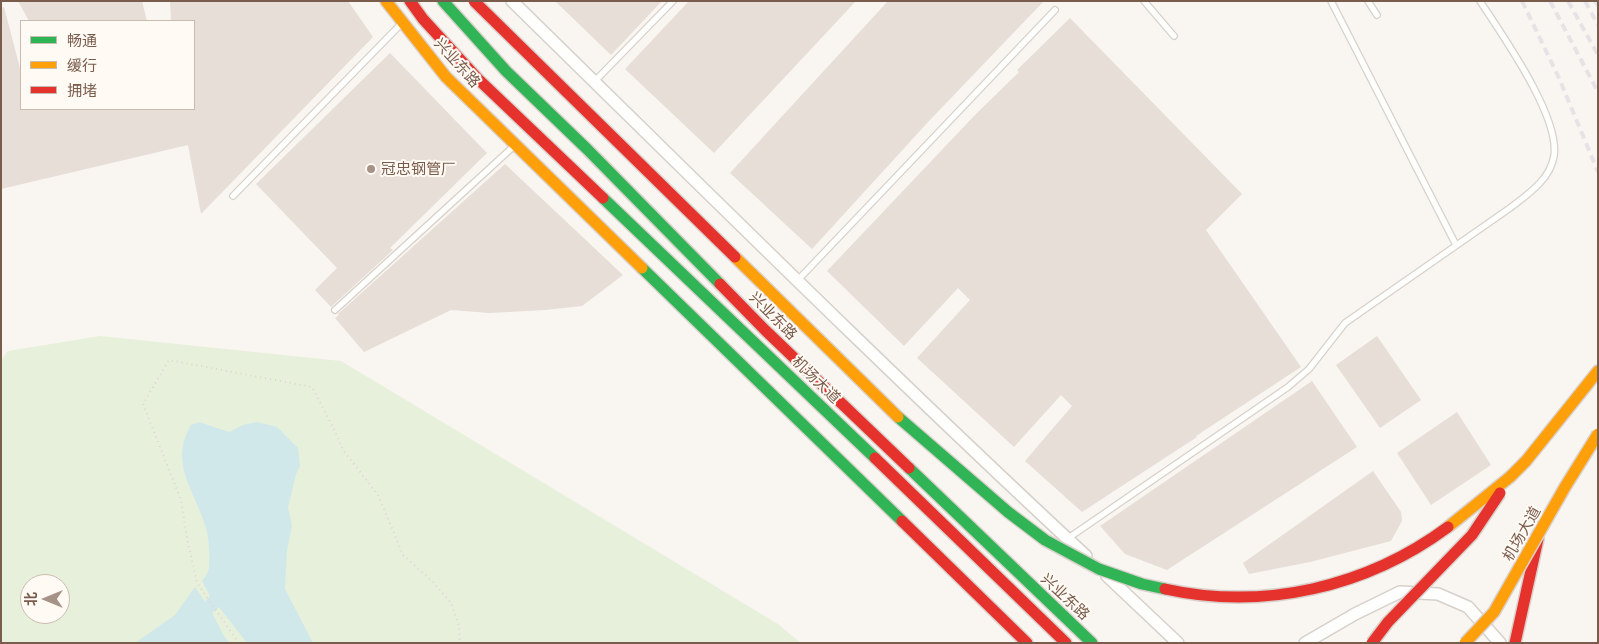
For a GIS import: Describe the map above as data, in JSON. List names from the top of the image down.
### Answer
{
  "streets": {
    "main road": ["兴业东路", "机场大道"]
  },
  "places": ["冠忠钢管厂"],
  "legend": ["畅通", "缓行", "拥堵"],
  "north": "left"
}
